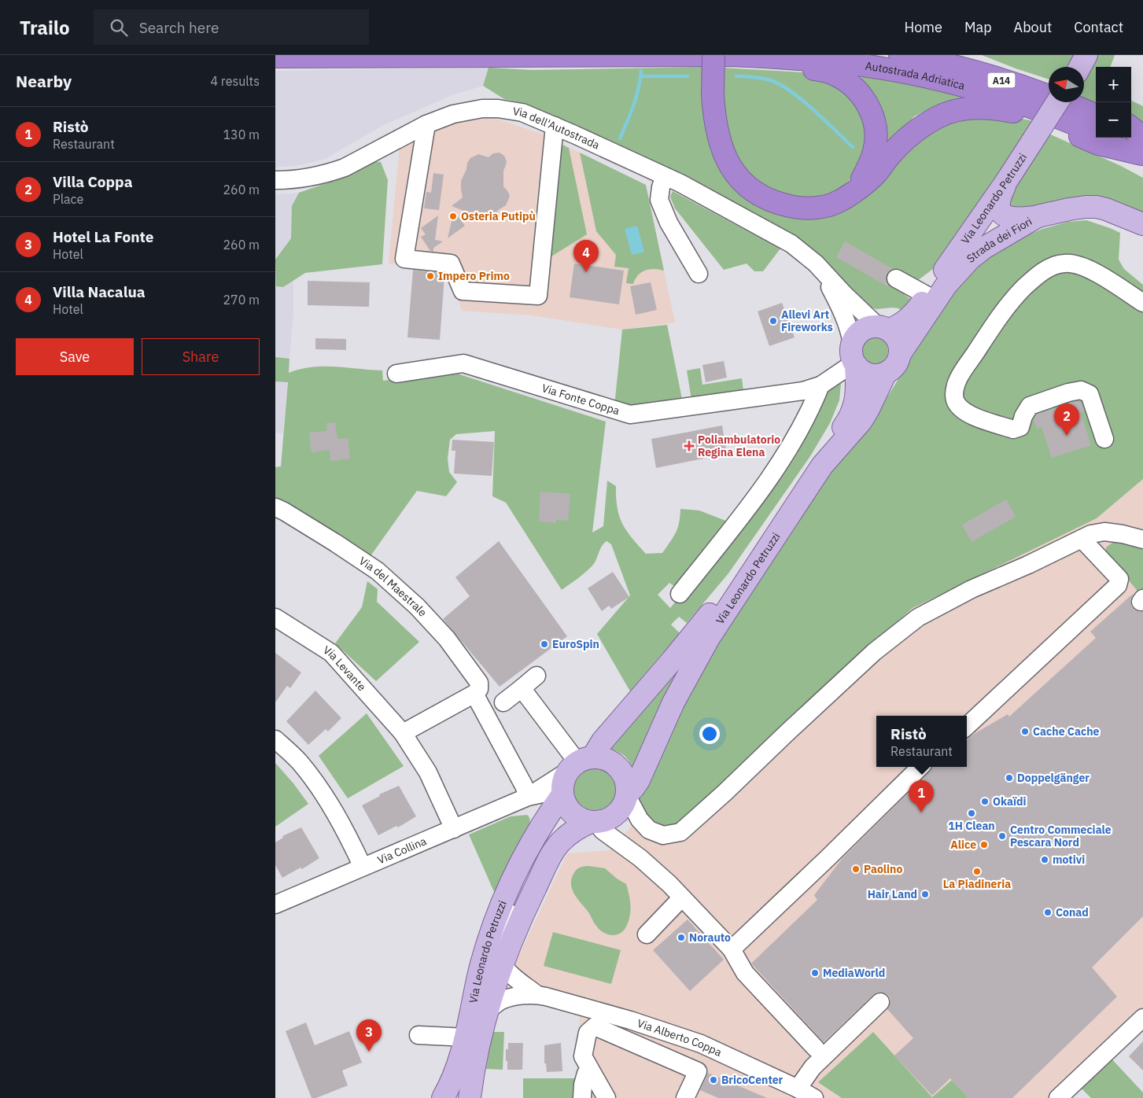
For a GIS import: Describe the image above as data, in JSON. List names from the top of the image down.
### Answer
{
  "streets": {
    "highway": ["Autostrada Adriatica", "A14"],
    "main road": ["Via Leonardo Petruzzi", "Strada dei Fiori"],
    "street": [
      "Via dell'Autostrada",
      "Via Fonte Coppa",
      "Via del Maestrale",
      "Via Levante",
      "Via Collina",
      "Via Alberto Coppa"
    ]
  },
  "crossings": [
    ["Via dell'Autostrada", "Via Leonardo Petruzzi"],
    ["Via dell'Autostrada", "Strada dei Fiori"],
    ["Via dell'Autostrada", "Via Fonte Coppa"],
    ["Via Leonardo Petruzzi", "Strada dei Fiori"],
    ["Via Leonardo Petruzzi", "Via Fonte Coppa"],
    ["Via Leonardo Petruzzi", "Via Collina"],
    ["Via Leonardo Petruzzi", "Via Alberto Coppa"],
    ["Strada dei Fiori", "Via Fonte Coppa"],
    ["Via Levante", "Via Collina"]
  ],
  "places": {
    "other": [
      "Osteria Putipù",
      "Impero Primo",
      "Allevi Art Fireworks",
      "EuroSpin",
      "Cache Cache",
      "Doppelgänger",
      "Okaïdi",
      "1H Clean",
      "Centro Commeciale Pescara Nord",
      "Alice",
      "motivi",
      "Paolino",
      "La Piadineria",
      "Hair Land",
      "Conad",
      "Norauto",
      "MediaWorld",
      "BricoCenter"
    ],
    "health": ["Poliambulatorio Regina Elena"]
  },
  "north": "left",
  "page": {
    "header": "Trailo",
    "search": "Search here",
    "nav": [
      "Home",
      "Map",
      "About",
      "Contact"
    ],
    "heading": ["Nearby", "4 results"],
    "map_buttons": ["+", "−"],
    "list": [
      {
        "mark": "1",
        "name": "Ristò",
        "note": "Restaurant",
        "value": "130 m"
      },
      {
        "mark": "2",
        "name": "Villa Coppa",
        "note": "Place",
        "value": "260 m"
      },
      {
        "mark": "3",
        "name": "Hotel La Fonte",
        "note": "Hotel",
        "value": "260 m"
      },
      {
        "mark": "4",
        "name": "Villa Nacalua",
        "note": "Hotel",
        "value": "270 m"
      }
    ],
    "pins": [
      "4",
      "2",
      "1",
      "3"
    ],
    "buttons": ["Save", "Share"],
    "popup": ["Ristò", "Restaurant"]
  }
}
